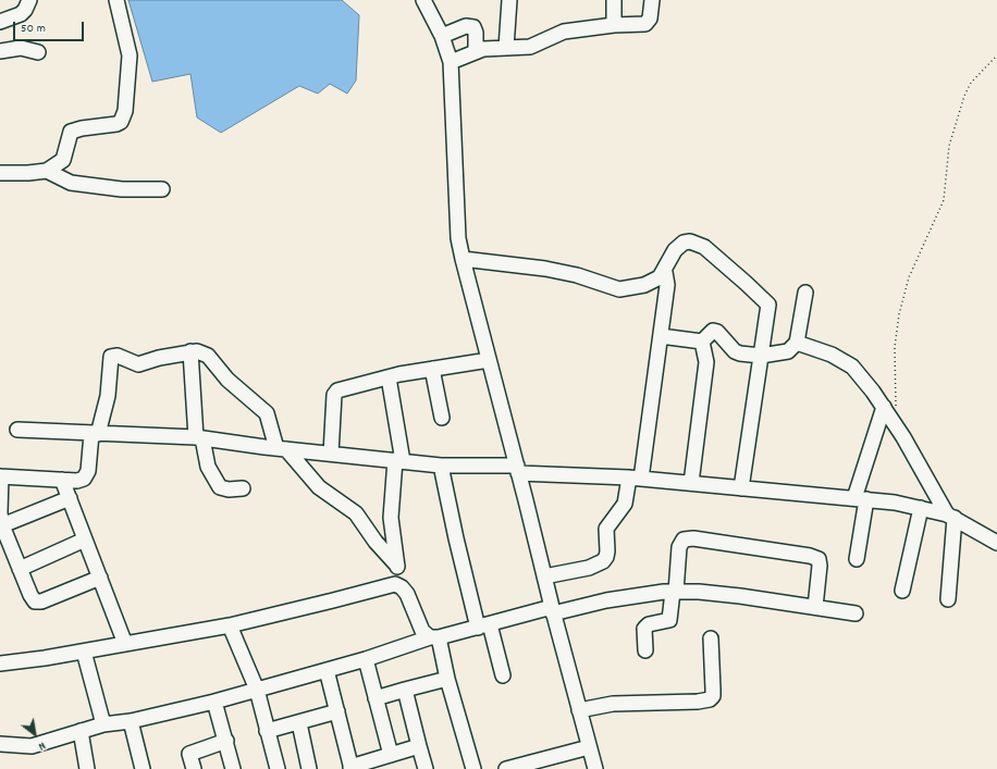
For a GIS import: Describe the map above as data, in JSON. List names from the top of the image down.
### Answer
{
  "scale_bar": "50 m",
  "north": "bottom right"
}
